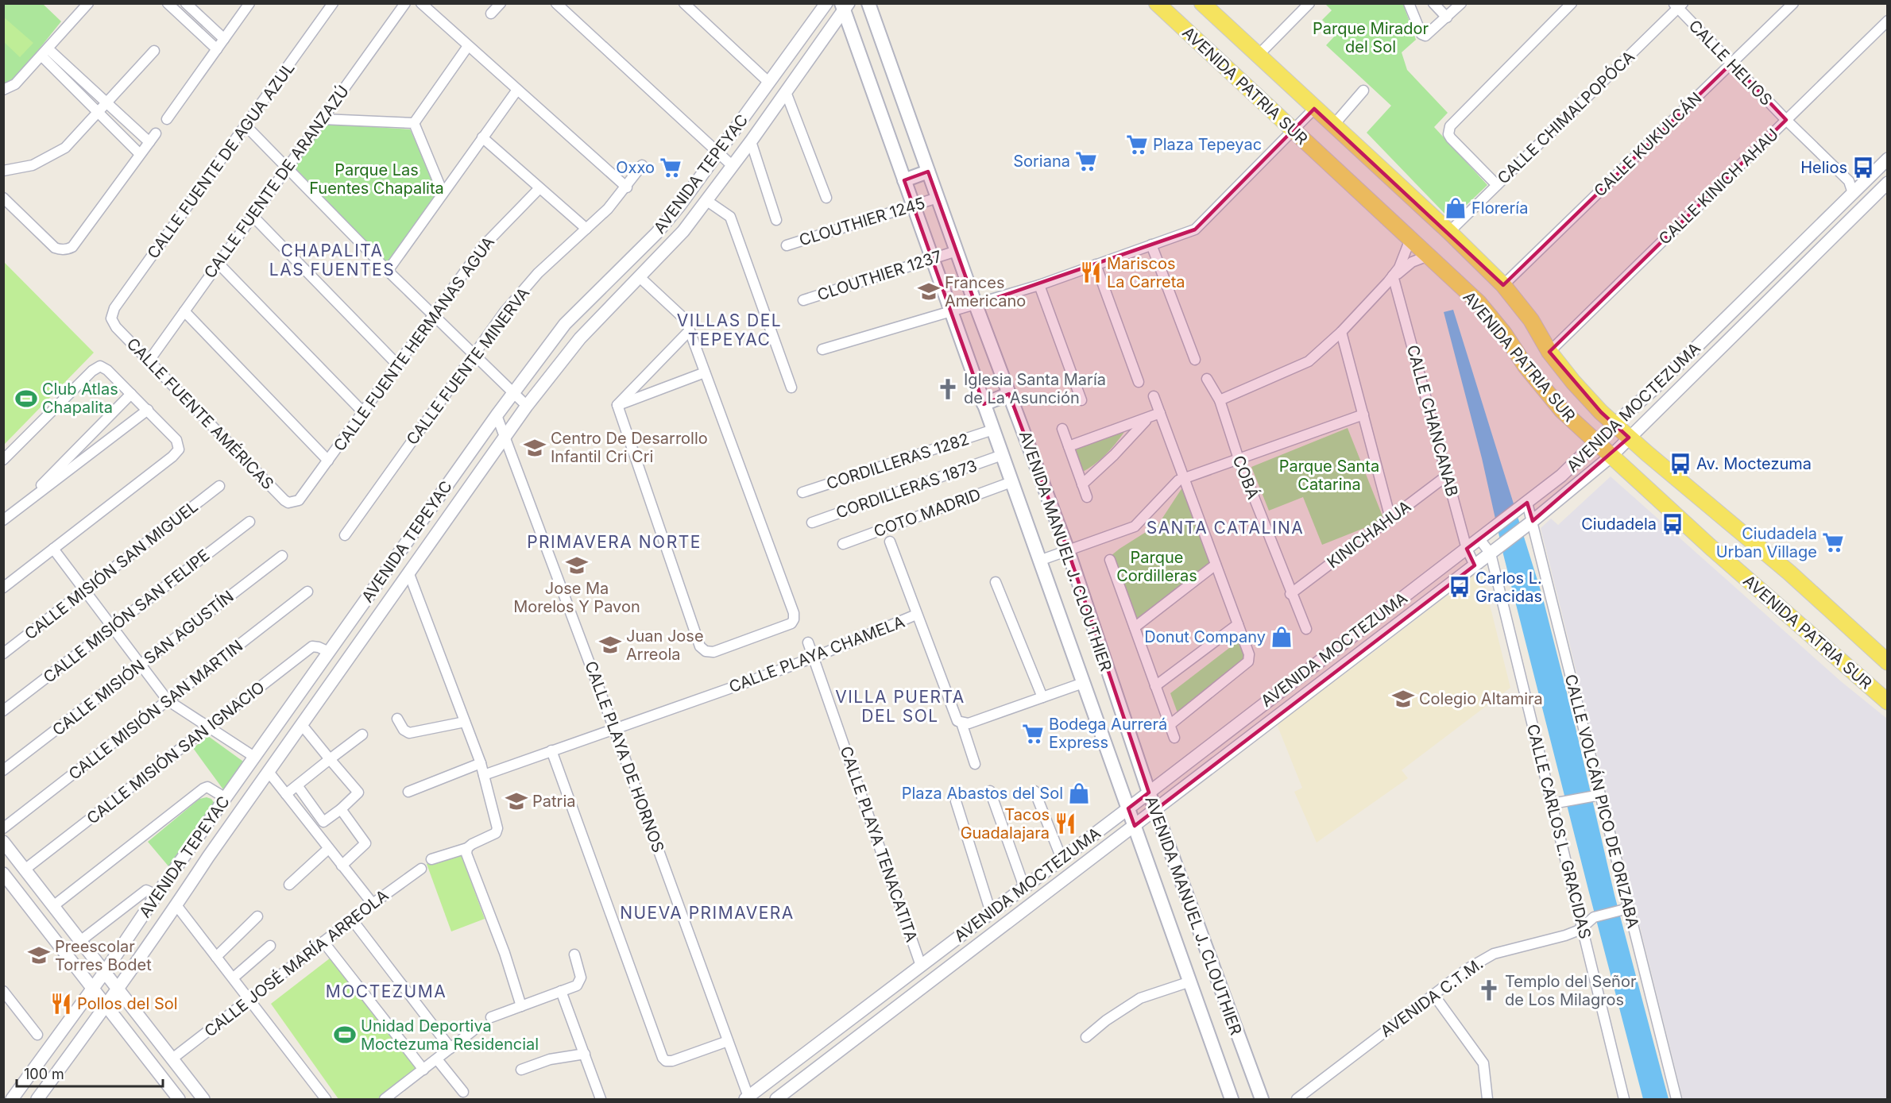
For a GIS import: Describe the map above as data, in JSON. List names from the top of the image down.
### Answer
{
  "streets": {
    "main road": ["AVENIDA PATRIA SUR", "AVENIDA MANUEL J. CLOUTHIER"],
    "street": [
      "CALLE HELIOS",
      "CALLE CHIMALPOPÓCA",
      "CALLE KUKULCÁN",
      "CALLE FUENTE DE AGUA AZUL",
      "AVENIDA TEPEYAC",
      "CALLE FUENTE DE ARANZAZÚ",
      "CALLE KINICH AHAU",
      "CLOUTHIER 1245",
      "CLOUTHIER 1237",
      "CALLE FUENTE HERMANAS AGUA",
      "CALLE FUENTE MINERVA",
      "AVENIDA MOCTEZUMA",
      "CALLE FUENTE AMÉRICAS",
      "CALLE CHANCANAB",
      "CORDILLERAS 1282",
      "COBÁ",
      "CORDILLERAS 1873",
      "COTO MADRID",
      "KINICHAHUA",
      "CALLE MISIÓN SAN MIGUEL",
      "CALLE MISIÓN SAN FELIPE",
      "CALLE PLAYA CHAMELA",
      "CALLE MISIÓN SAN AGUSTÍN",
      "CALLE MISIÓN SAN MARTIN",
      "CALLE MISIÓN SAN IGNACIO",
      "CALLE PLAYA DE HORNOS",
      "CALLE VOLCÁN PICO DE ORIZABA",
      "CALLE CARLOS L. GRACIDAS",
      "CALLE PLAYA TENACATITA",
      "CALLE JOSÉ MARÍA ARREOLA",
      "AVENIDA C.T.M."
    ]
  },
  "crossings": [
    ["CALLE HELIOS", "CALLE CHIMALPOPÓCA"],
    ["CALLE HELIOS", "CALLE KUKULCÁN"],
    ["CALLE HELIOS", "CALLE KINICH AHAU"],
    ["CALLE HELIOS", "AVENIDA MOCTEZUMA"],
    ["AVENIDA PATRIA SUR", "CALLE CHIMALPOPÓCA"],
    ["AVENIDA PATRIA SUR", "CALLE KUKULCÁN"],
    ["AVENIDA PATRIA SUR", "CALLE KINICH AHAU"],
    ["AVENIDA PATRIA SUR", "AVENIDA MOCTEZUMA"],
    ["CALLE FUENTE DE AGUA AZUL", "CALLE FUENTE AMÉRICAS"],
    ["AVENIDA TEPEYAC", "AVENIDA MANUEL J. CLOUTHIER"],
    ["AVENIDA TEPEYAC", "CALLE MISIÓN SAN IGNACIO"],
    ["AVENIDA TEPEYAC", "CALLE PLAYA DE HORNOS"],
    ["CALLE FUENTE DE ARANZAZÚ", "CALLE FUENTE AMÉRICAS"],
    ["CLOUTHIER 1245", "AVENIDA MANUEL J. CLOUTHIER"],
    ["CLOUTHIER 1237", "AVENIDA MANUEL J. CLOUTHIER"],
    ["CALLE FUENTE HERMANAS AGUA", "CALLE FUENTE AMÉRICAS"],
    ["AVENIDA MOCTEZUMA", "CALLE CHANCANAB"],
    ["AVENIDA MOCTEZUMA", "AVENIDA MANUEL J. CLOUTHIER"],
    ["AVENIDA MOCTEZUMA", "CALLE PLAYA DE HORNOS"],
    ["AVENIDA MOCTEZUMA", "CALLE VOLCÁN PICO DE ORIZABA"],
    ["AVENIDA MOCTEZUMA", "CALLE CARLOS L. GRACIDAS"],
    ["AVENIDA MOCTEZUMA", "CALLE PLAYA TENACATITA"],
    ["CALLE CHANCANAB", "KINICHAHUA"],
    ["CORDILLERAS 1282", "AVENIDA MANUEL J. CLOUTHIER"],
    ["COBÁ", "KINICHAHUA"],
    ["CORDILLERAS 1873", "AVENIDA MANUEL J. CLOUTHIER"],
    ["COTO MADRID", "AVENIDA MANUEL J. CLOUTHIER"],
    ["CALLE PLAYA CHAMELA", "CALLE PLAYA DE HORNOS"],
    ["CALLE PLAYA CHAMELA", "CALLE PLAYA TENACATITA"],
    ["CALLE VOLCÁN PICO DE ORIZABA", "AVENIDA C.T.M."],
    ["CALLE CARLOS L. GRACIDAS", "AVENIDA C.T.M."]
  ],
  "districts": [
    "CHAPALITA LAS FUENTES",
    "VILLAS DEL TEPEYAC",
    "SANTA CATALINA",
    "PRIMAVERA NORTE",
    "VILLA PUERTA DEL SOL",
    "NUEVA PRIMAVERA",
    "MOCTEZUMA"
  ],
  "parks": [
    "Parque Mirador del Sol",
    "Parque Las Fuentes Chapalita",
    "Parque Santa Catarina",
    "Parque Cordilleras"
  ],
  "places": {
    "supermarket": [
      "Plaza Tepeyac",
      "Soriana",
      "Oxxo",
      "Ciudadela Urban Village",
      "Bodega Aurrerá Express"
    ],
    "bus stop": [
      "Helios",
      "Av. Moctezuma",
      "Ciudadela",
      "Carlos L. Gracidas"
    ],
    "shop": ["Florería", "Donut Company", "Plaza Abastos del Sol"],
    "restaurant": ["Mariscos La Carreta", "Tacos Guadalajara", "Pollos del Sol"],
    "school or university": [
      "Frances Americano",
      "Centro De Desarrollo Infantil Cri Cri",
      "Jose Ma Morelos Y Pavon",
      "Juan Jose Arreola",
      "Colegio Altamira",
      "Patria",
      "Preescolar Torres Bodet"
    ],
    "church": ["Iglesia Santa María de La Asunción", "Templo del Señor de Los Milagros"],
    "sports": ["Club Atlas Chapalita", "Unidad Deportiva Moctezuma Residencial"]
  },
  "scale_bar": "100 m"
}
